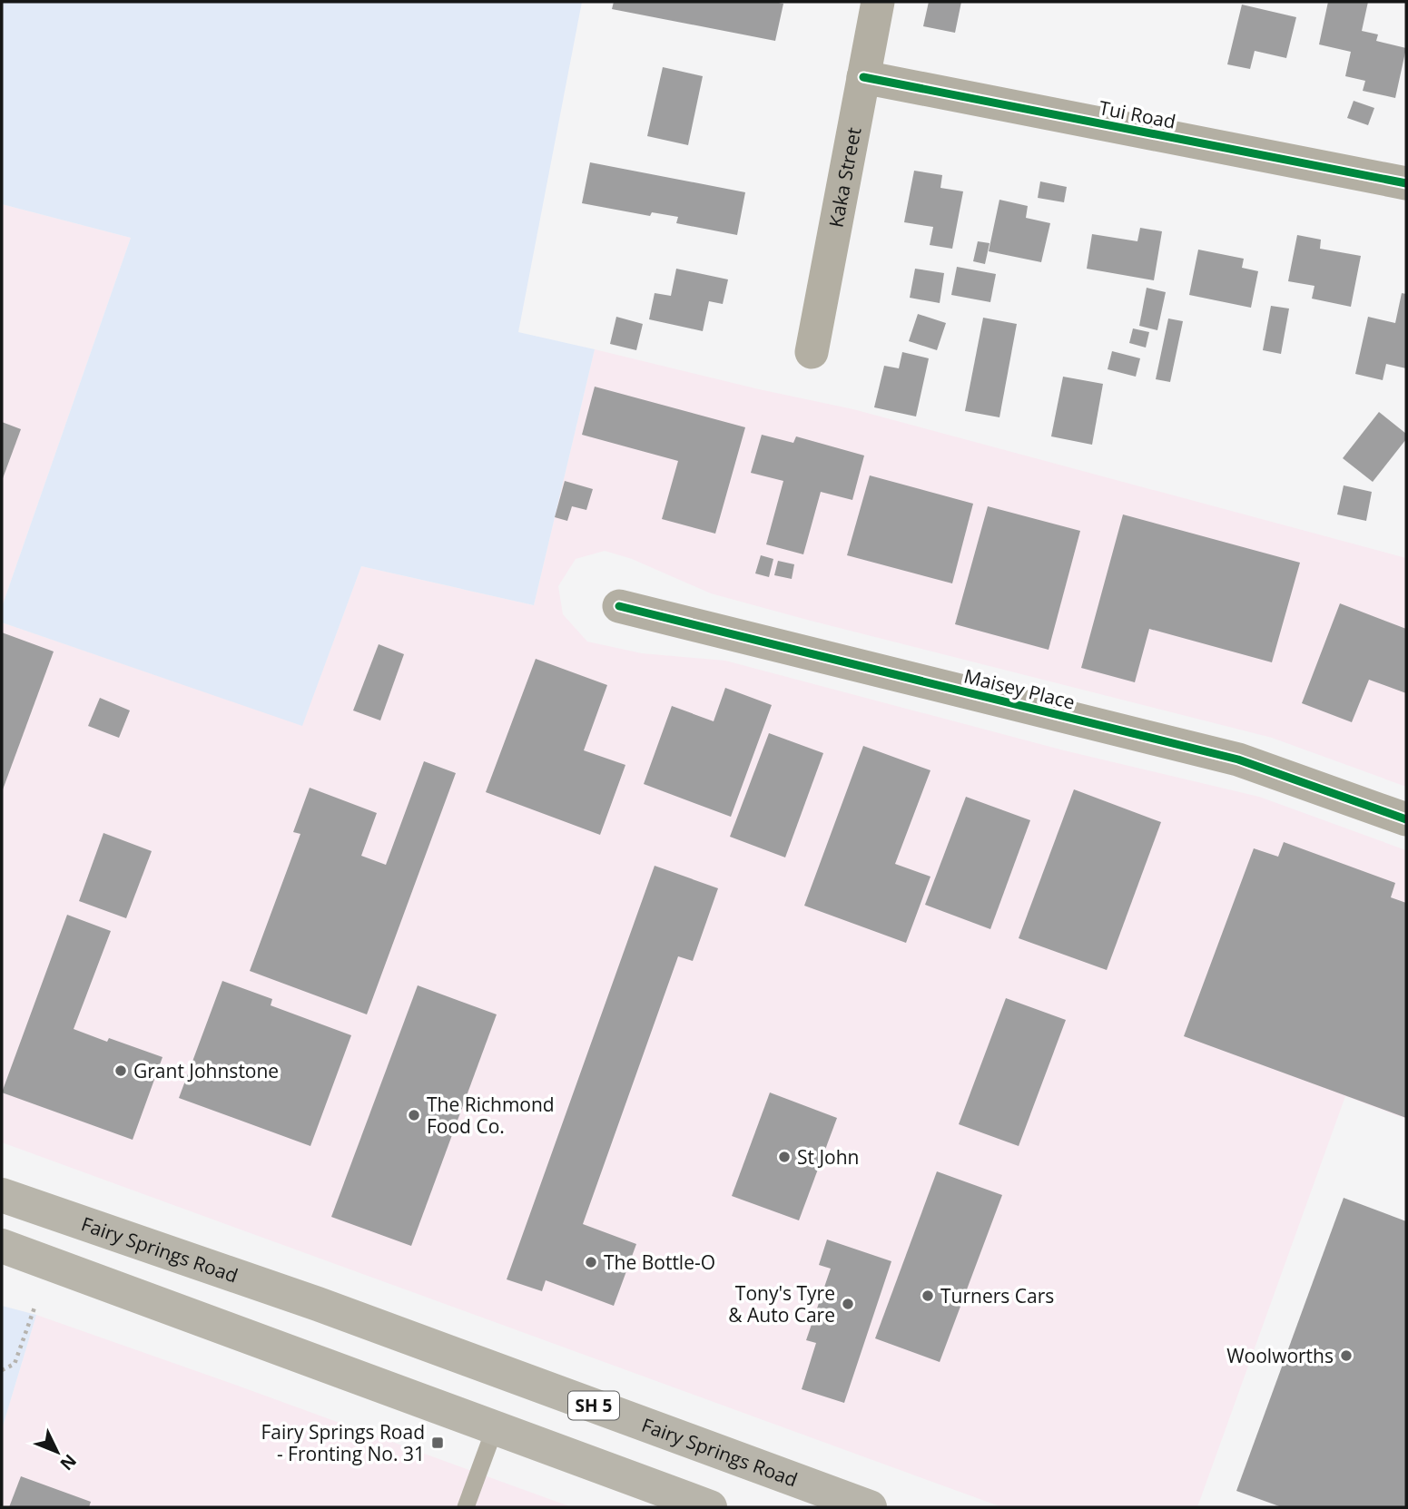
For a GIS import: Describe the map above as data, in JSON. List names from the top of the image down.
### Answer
{
  "streets": {
    "highway": ["Fairy Springs Road", "SH 5"],
    "street": ["Tui Road", "Kaka Street", "Maisey Place"]
  },
  "crossings": [
    ["Tui Road", "Kaka Street"]
  ],
  "places": {
    "other": [
      "Grant Johnstone",
      "The Richmond Food Co.",
      "St John",
      "The Bottle-O",
      "Turners Cars",
      "Tony's Tyre & Auto Care",
      "Woolworths"
    ],
    "transit": ["Fairy Springs Road - Fronting No. 31"]
  },
  "north": "bottom right"
}
